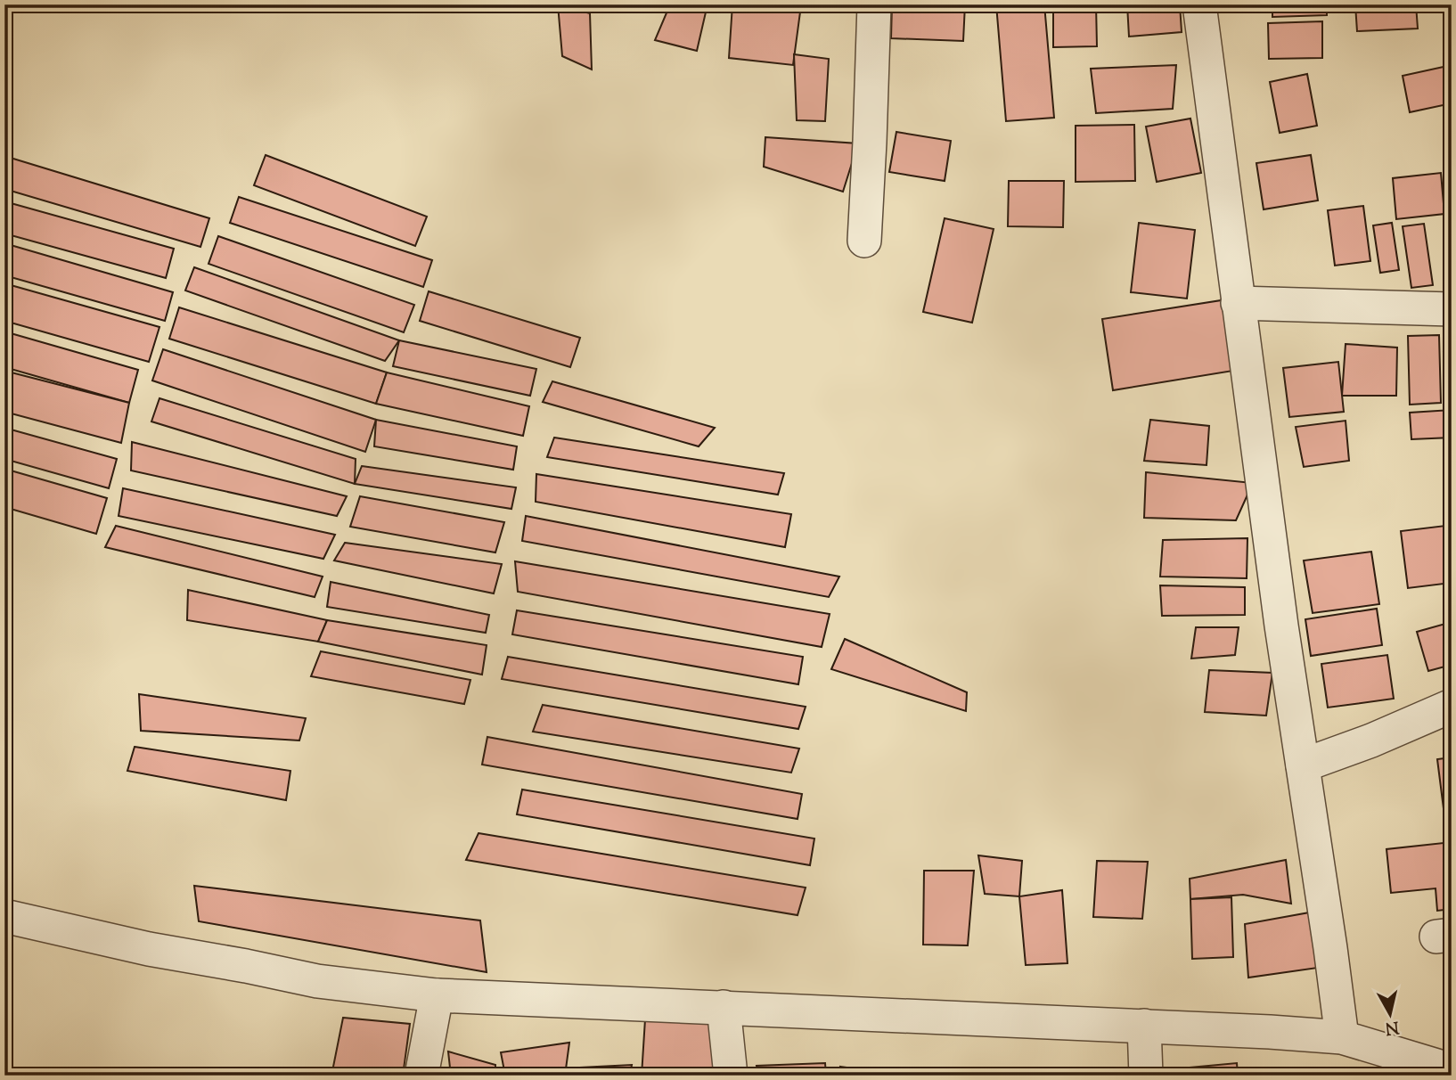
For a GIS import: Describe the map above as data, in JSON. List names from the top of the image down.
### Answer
{
  "north": "bottom"
}
